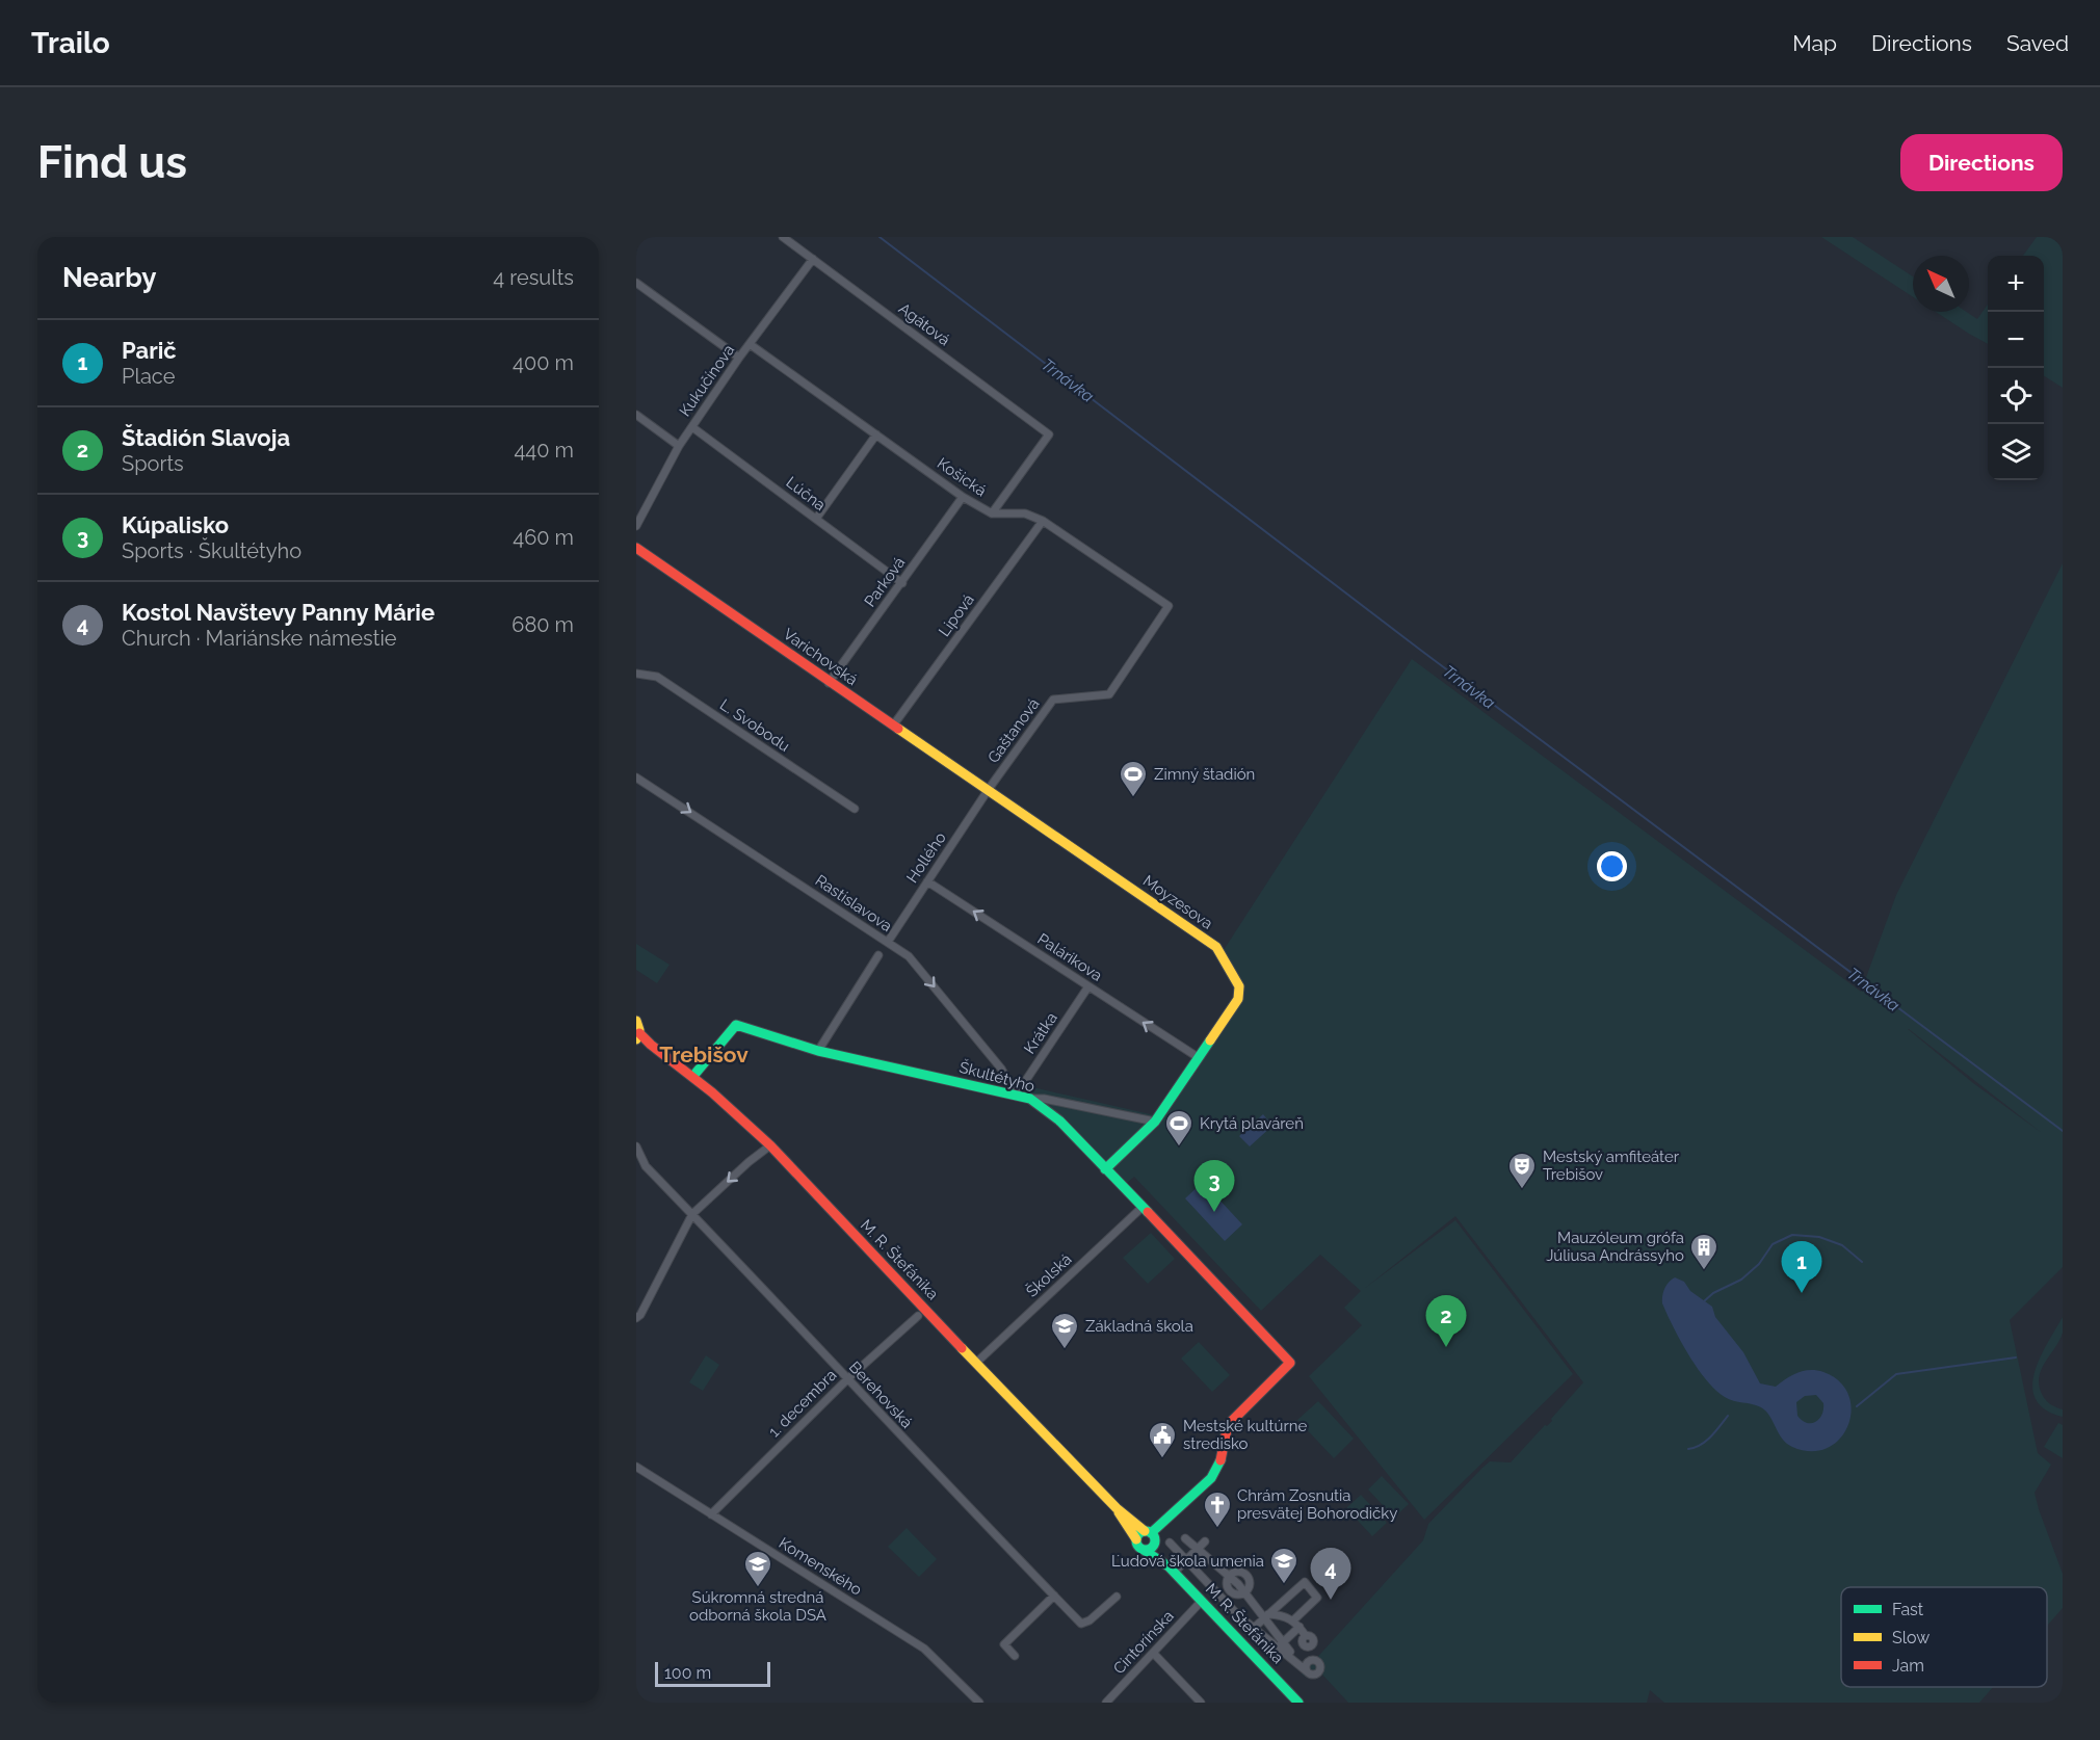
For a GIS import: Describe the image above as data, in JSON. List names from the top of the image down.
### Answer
{
  "streets": {
    "street": [
      "Agátová",
      "Kukučínova",
      "Košická",
      "Lúčna",
      "Parková",
      "Lipová",
      "Varichovská",
      "L. Svobodu",
      "Gaštanová",
      "Hollého",
      "Moyzesova",
      "Rastislavova",
      "Palárikova",
      "Krátka",
      "Škultétyho",
      "M. R. Štefánika",
      "Školská",
      "Berehovská",
      "1. decembra",
      "Komenského",
      "Cintorínska"
    ]
  },
  "crossings": [
    ["Agátová", "Kukučínova"],
    ["Agátová", "Košická"],
    ["Kukučínova", "Košická"],
    ["Kukučínova", "Lúčna"],
    ["Košická", "Parková"],
    ["Košická", "Lipová"],
    ["Košická", "Gaštanová"],
    ["Lúčna", "Parková"],
    ["Parková", "Varichovská"],
    ["Lipová", "Varichovská"],
    ["Varichovská", "Gaštanová"],
    ["Varichovská", "Hollého"],
    ["Varichovská", "Moyzesova"],
    ["Gaštanová", "Hollého"],
    ["Gaštanová", "Moyzesova"],
    ["Hollého", "Moyzesova"],
    ["Hollého", "Rastislavova"],
    ["Hollého", "Palárikova"],
    ["Moyzesova", "Palárikova"],
    ["Moyzesova", "Škultétyho"],
    ["Rastislavova", "Krátka"],
    ["Rastislavova", "Škultétyho"],
    ["Palárikova", "Krátka"],
    ["Krátka", "Škultétyho"],
    ["Škultétyho", "M. R. Štefánika"],
    ["Škultétyho", "Školská"],
    ["M. R. Štefánika", "Školská"],
    ["M. R. Štefánika", "Cintorínska"],
    ["Berehovská", "1. decembra"],
    ["1. decembra", "Komenského"]
  ],
  "one_way": ["Rastislavova", "Palárikova"],
  "districts": ["Trebišov"],
  "water": ["Trnávka"],
  "places": {
    "sports": ["Zimný štadión", "Krytá plaváreň"],
    "theatre": ["Mestský amfiteáter Trebišov"],
    "building": ["Mauzóleum grófa Júliusa Andrássyho"],
    "school or university": ["Základná škola", "Ľudová škola umenia", "Súkromná stredná odborná škola DSA"],
    "public building": ["Mestské kultúrne stredisko"],
    "church": ["Chrám Zosnutia presvätej Bohorodičky"]
  },
  "legend": ["Fast", "Slow", "Jam"],
  "scale_bar": "100 m",
  "north": "top left",
  "page": {
    "header": "Trailo",
    "nav": ["Map", "Directions", "Saved"],
    "buttons": "Directions",
    "title": "Find us",
    "heading": ["Nearby", "4 results"],
    "map_buttons": ["+", "−"],
    "list": [
      {
        "mark": "1",
        "name": "Parič",
        "note": "Place",
        "value": "400 m"
      },
      {
        "mark": "2",
        "name": "Štadión Slavoja",
        "note": "Sports",
        "value": "440 m"
      },
      {
        "mark": "3",
        "name": "Kúpalisko",
        "note": "Sports · Škultétyho",
        "value": "460 m"
      },
      {
        "mark": "4",
        "name": "Kostol Navštevy Panny Márie",
        "note": "Church · Mariánske námestie",
        "value": "680 m"
      }
    ],
    "pins": [
      "3",
      "1",
      "2",
      "4"
    ],
    "scale": "100 m"
  }
}
